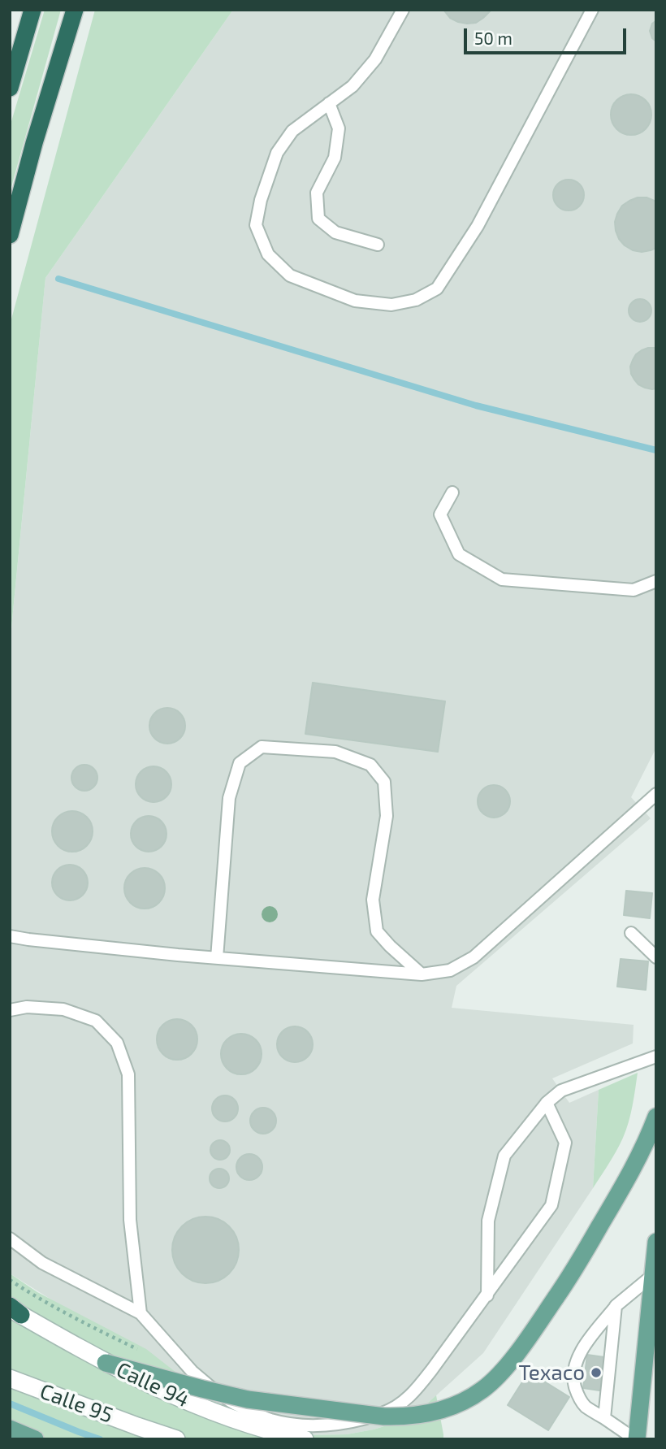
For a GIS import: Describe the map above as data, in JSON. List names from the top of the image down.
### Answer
{
  "streets": {
    "street": ["Calle 94", "Calle 95"]
  },
  "places": ["Texaco"],
  "scale_bar": "50 m"
}
